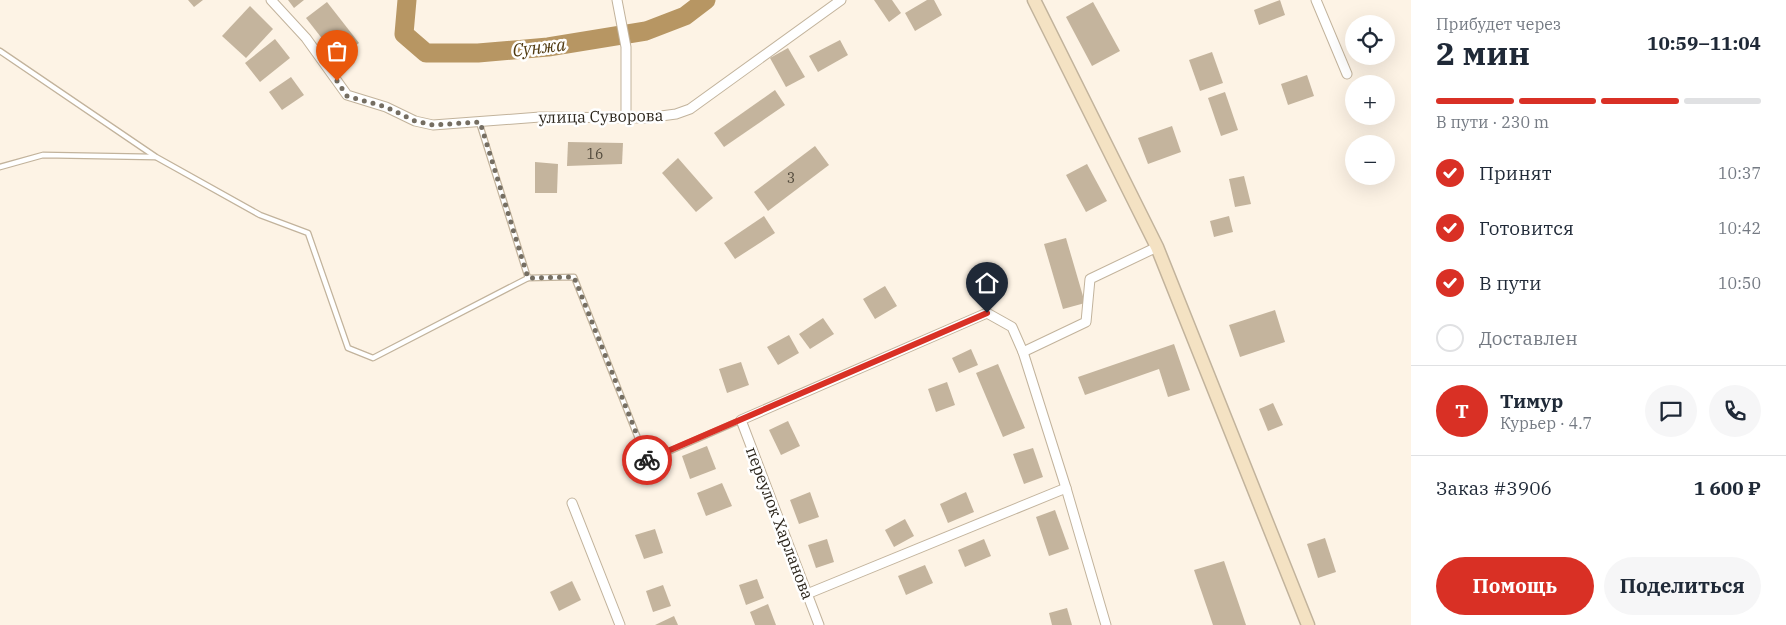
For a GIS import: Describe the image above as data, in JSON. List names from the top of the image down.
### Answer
{
  "streets": {
    "street": ["улица Суворова", "переулок Харланова"]
  },
  "water": ["Сунжа"],
  "house_numbers": ["16", "3"],
  "page": {
    "heading": ["2 мин", "Прибудет через", "10:59–11:04"],
    "panel": [
      "Тимур",
      "Курьер · 4.7",
      "Заказ #3906",
      "1 600 ₽"
    ],
    "map_buttons": ["+", "−"],
    "bar": "В пути · 230 m",
    "list": [
      ["Принят", "10:37"],
      ["Готовится", "10:42"],
      ["В пути", "10:50"],
      "Доставлен"
    ],
    "round": "Т",
    "buttons": ["Помощь", "Поделиться"]
  }
}
